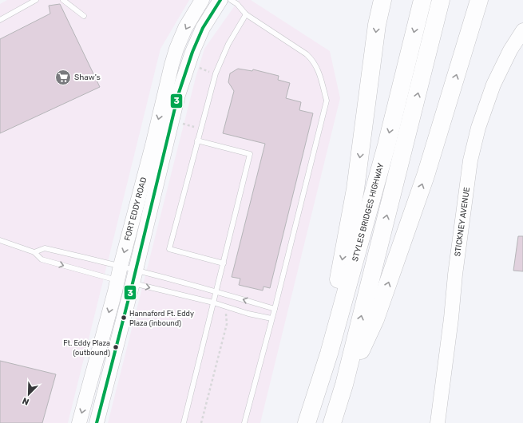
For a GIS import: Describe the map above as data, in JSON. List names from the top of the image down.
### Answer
{
  "streets": {
    "highway": ["STYLES BRIDGES HIGHWAY"],
    "street": ["FORT EDDY ROAD", "STICKNEY AVENUE"]
  },
  "places": {
    "supermarket": ["Shaw's"],
    "other": ["Hannaford Ft. Eddy Plaza (inbound)", "Ft. Eddy Plaza (outbound)"]
  },
  "lines": ["transit line 3"],
  "north": "bottom left"
}
